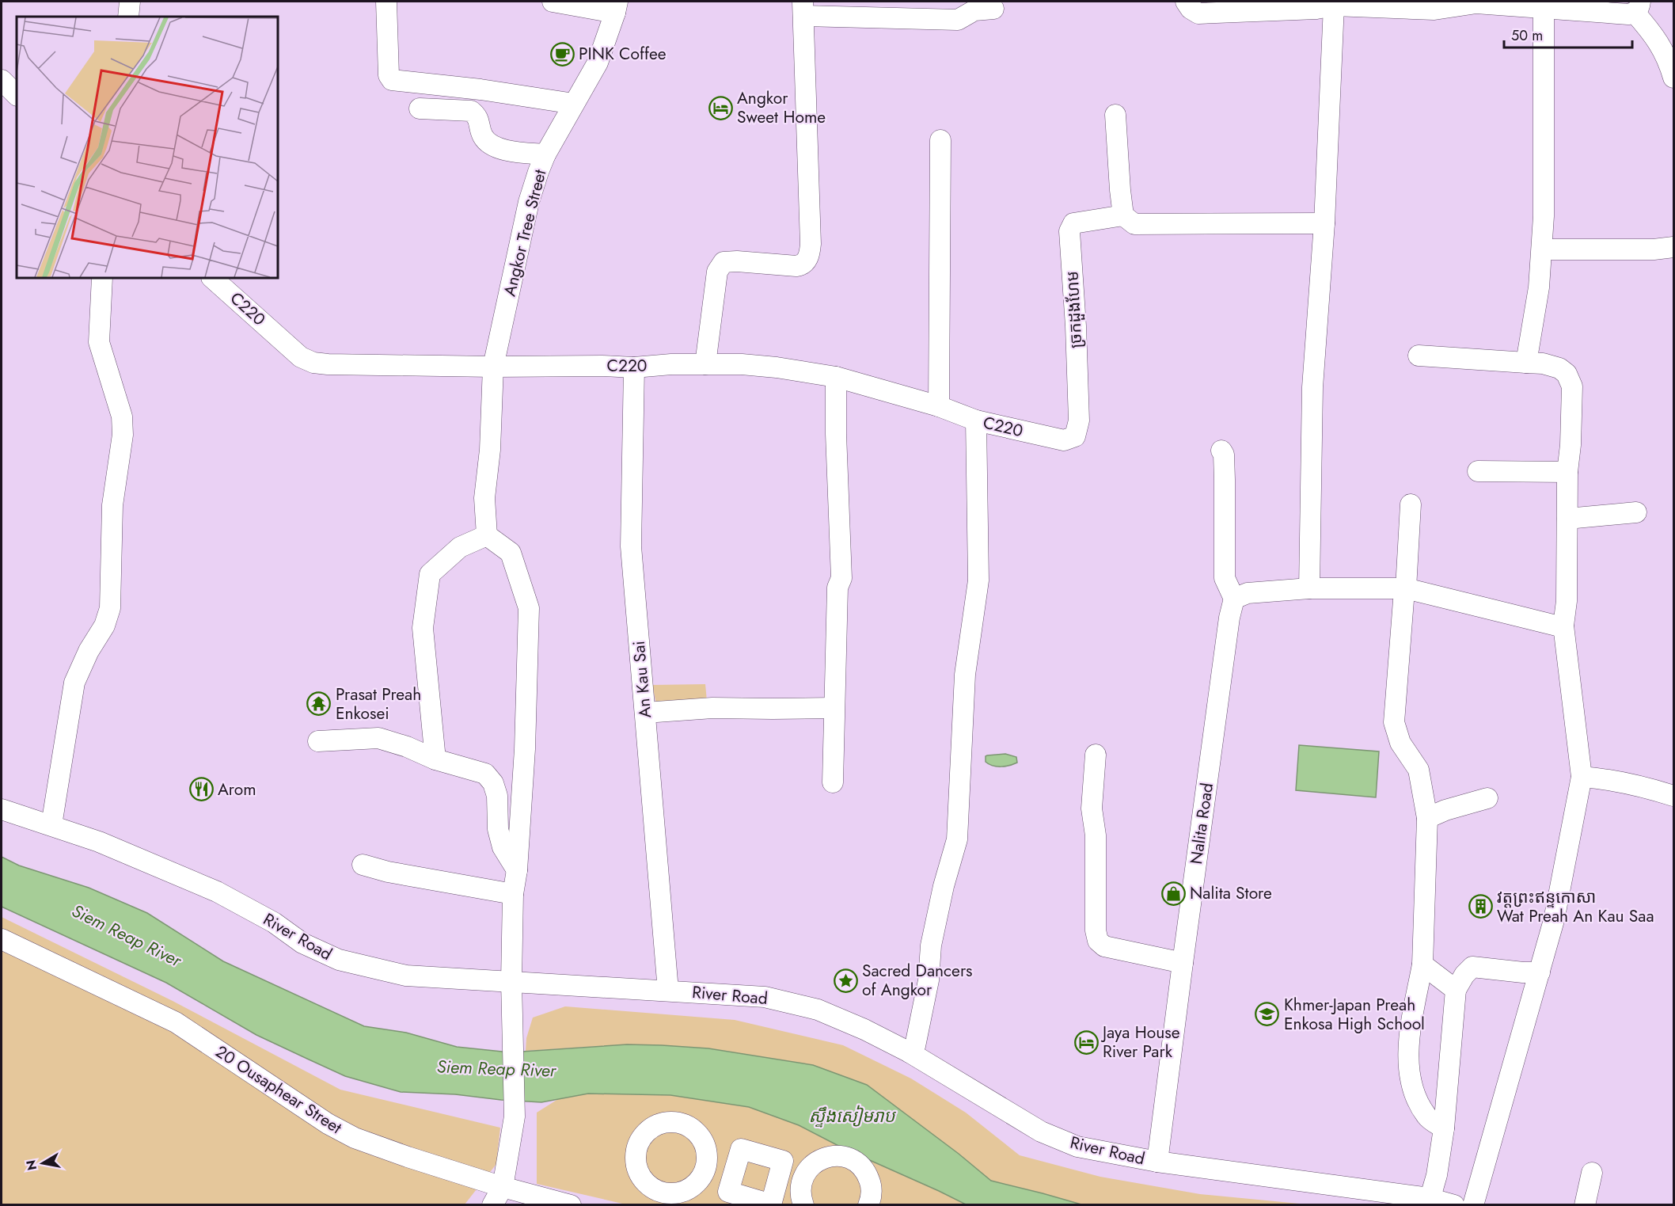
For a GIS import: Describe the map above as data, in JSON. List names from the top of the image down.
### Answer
{
  "streets": {
    "street": [
      "Angkor Tree Street",
      "C220",
      "ច្រកដួងហែម",
      "An Kau Sai",
      "Nalita Road",
      "River Road",
      "20 Ousaphear Street"
    ]
  },
  "crossings": [
    ["Angkor Tree Street", "C220"],
    ["C220", "ច្រកដួងហែម"],
    ["C220", "An Kau Sai"],
    ["An Kau Sai", "River Road"],
    ["Nalita Road", "River Road"]
  ],
  "water": ["Siem Reap River", "ស្ទឹងសៀមរាប"],
  "places": {
    "cafe": ["PINK Coffee"],
    "hotel": ["Angkor Sweet Home", "Jaya House River Park"],
    "temple": ["Prasat Preah Enkosei"],
    "restaurant": ["Arom"],
    "shop": ["Nalita Store"],
    "building": ["វត្តព្រះឥន្ទកោសា Wat Preah An Kau Saa"],
    "place": ["Sacred Dancers of Angkor"],
    "school or university": ["Khmer-Japan Preah Enkosa High School"]
  },
  "scale_bar": "50 m",
  "north": "left"
}
